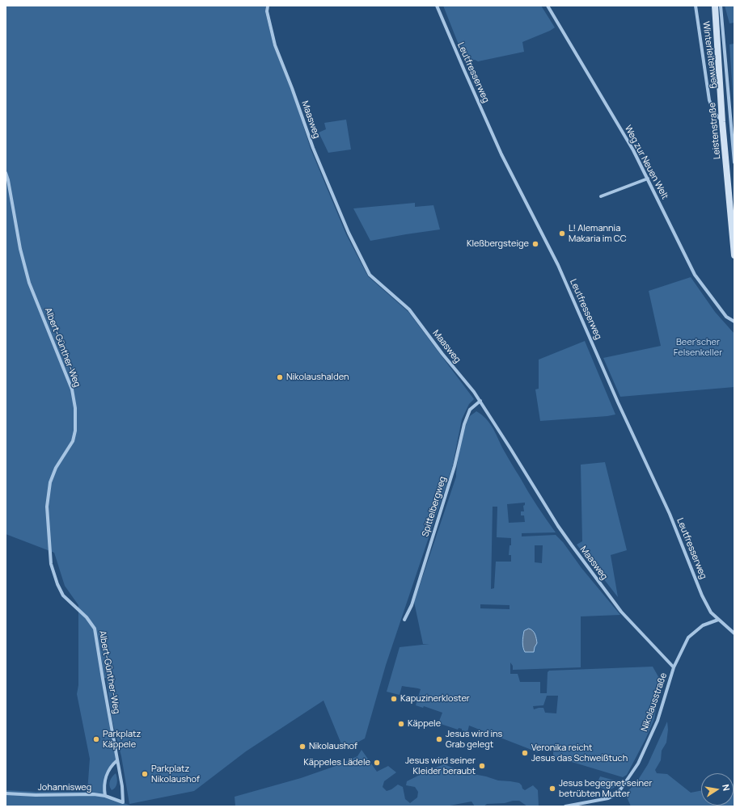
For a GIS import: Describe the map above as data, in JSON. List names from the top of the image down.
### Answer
{
  "streets": {
    "main road": ["Leistenstraße"],
    "street": [
      "Winterleitenweg",
      "Leutfresserweg",
      "Maasweg",
      "Weg zur Neuen Welt",
      "Albert-Günther-Weg",
      "Spittelbergweg",
      "Nikolausstraße",
      "Johannisweg"
    ]
  },
  "crossings": [
    ["Winterleitenweg", "Leistenstraße"],
    ["Leutfresserweg", "Nikolausstraße"],
    ["Maasweg", "Spittelbergweg"],
    ["Maasweg", "Nikolausstraße"],
    ["Albert-Günther-Weg", "Johannisweg"]
  ],
  "parks": ["Beer'scher Felsenkeller"],
  "places": [
    "L! Alemannia Makaria im CC",
    "Kleßbergsteige",
    "Nikolaushalden",
    "Kapuzinerkloster",
    "Käppele",
    "Parkplatz Käppele",
    "Jesus wird ins Grab gelegt",
    "Nikolaushof",
    "Veronika reicht Jesus das Schweißtuch",
    "Käppeles Lädele",
    "Jesus wird seiner Kleider beraubt",
    "Parkplatz Nikolaushof",
    "Jesus begegnet seiner betrübten Mutter"
  ],
  "north": "right"
}
